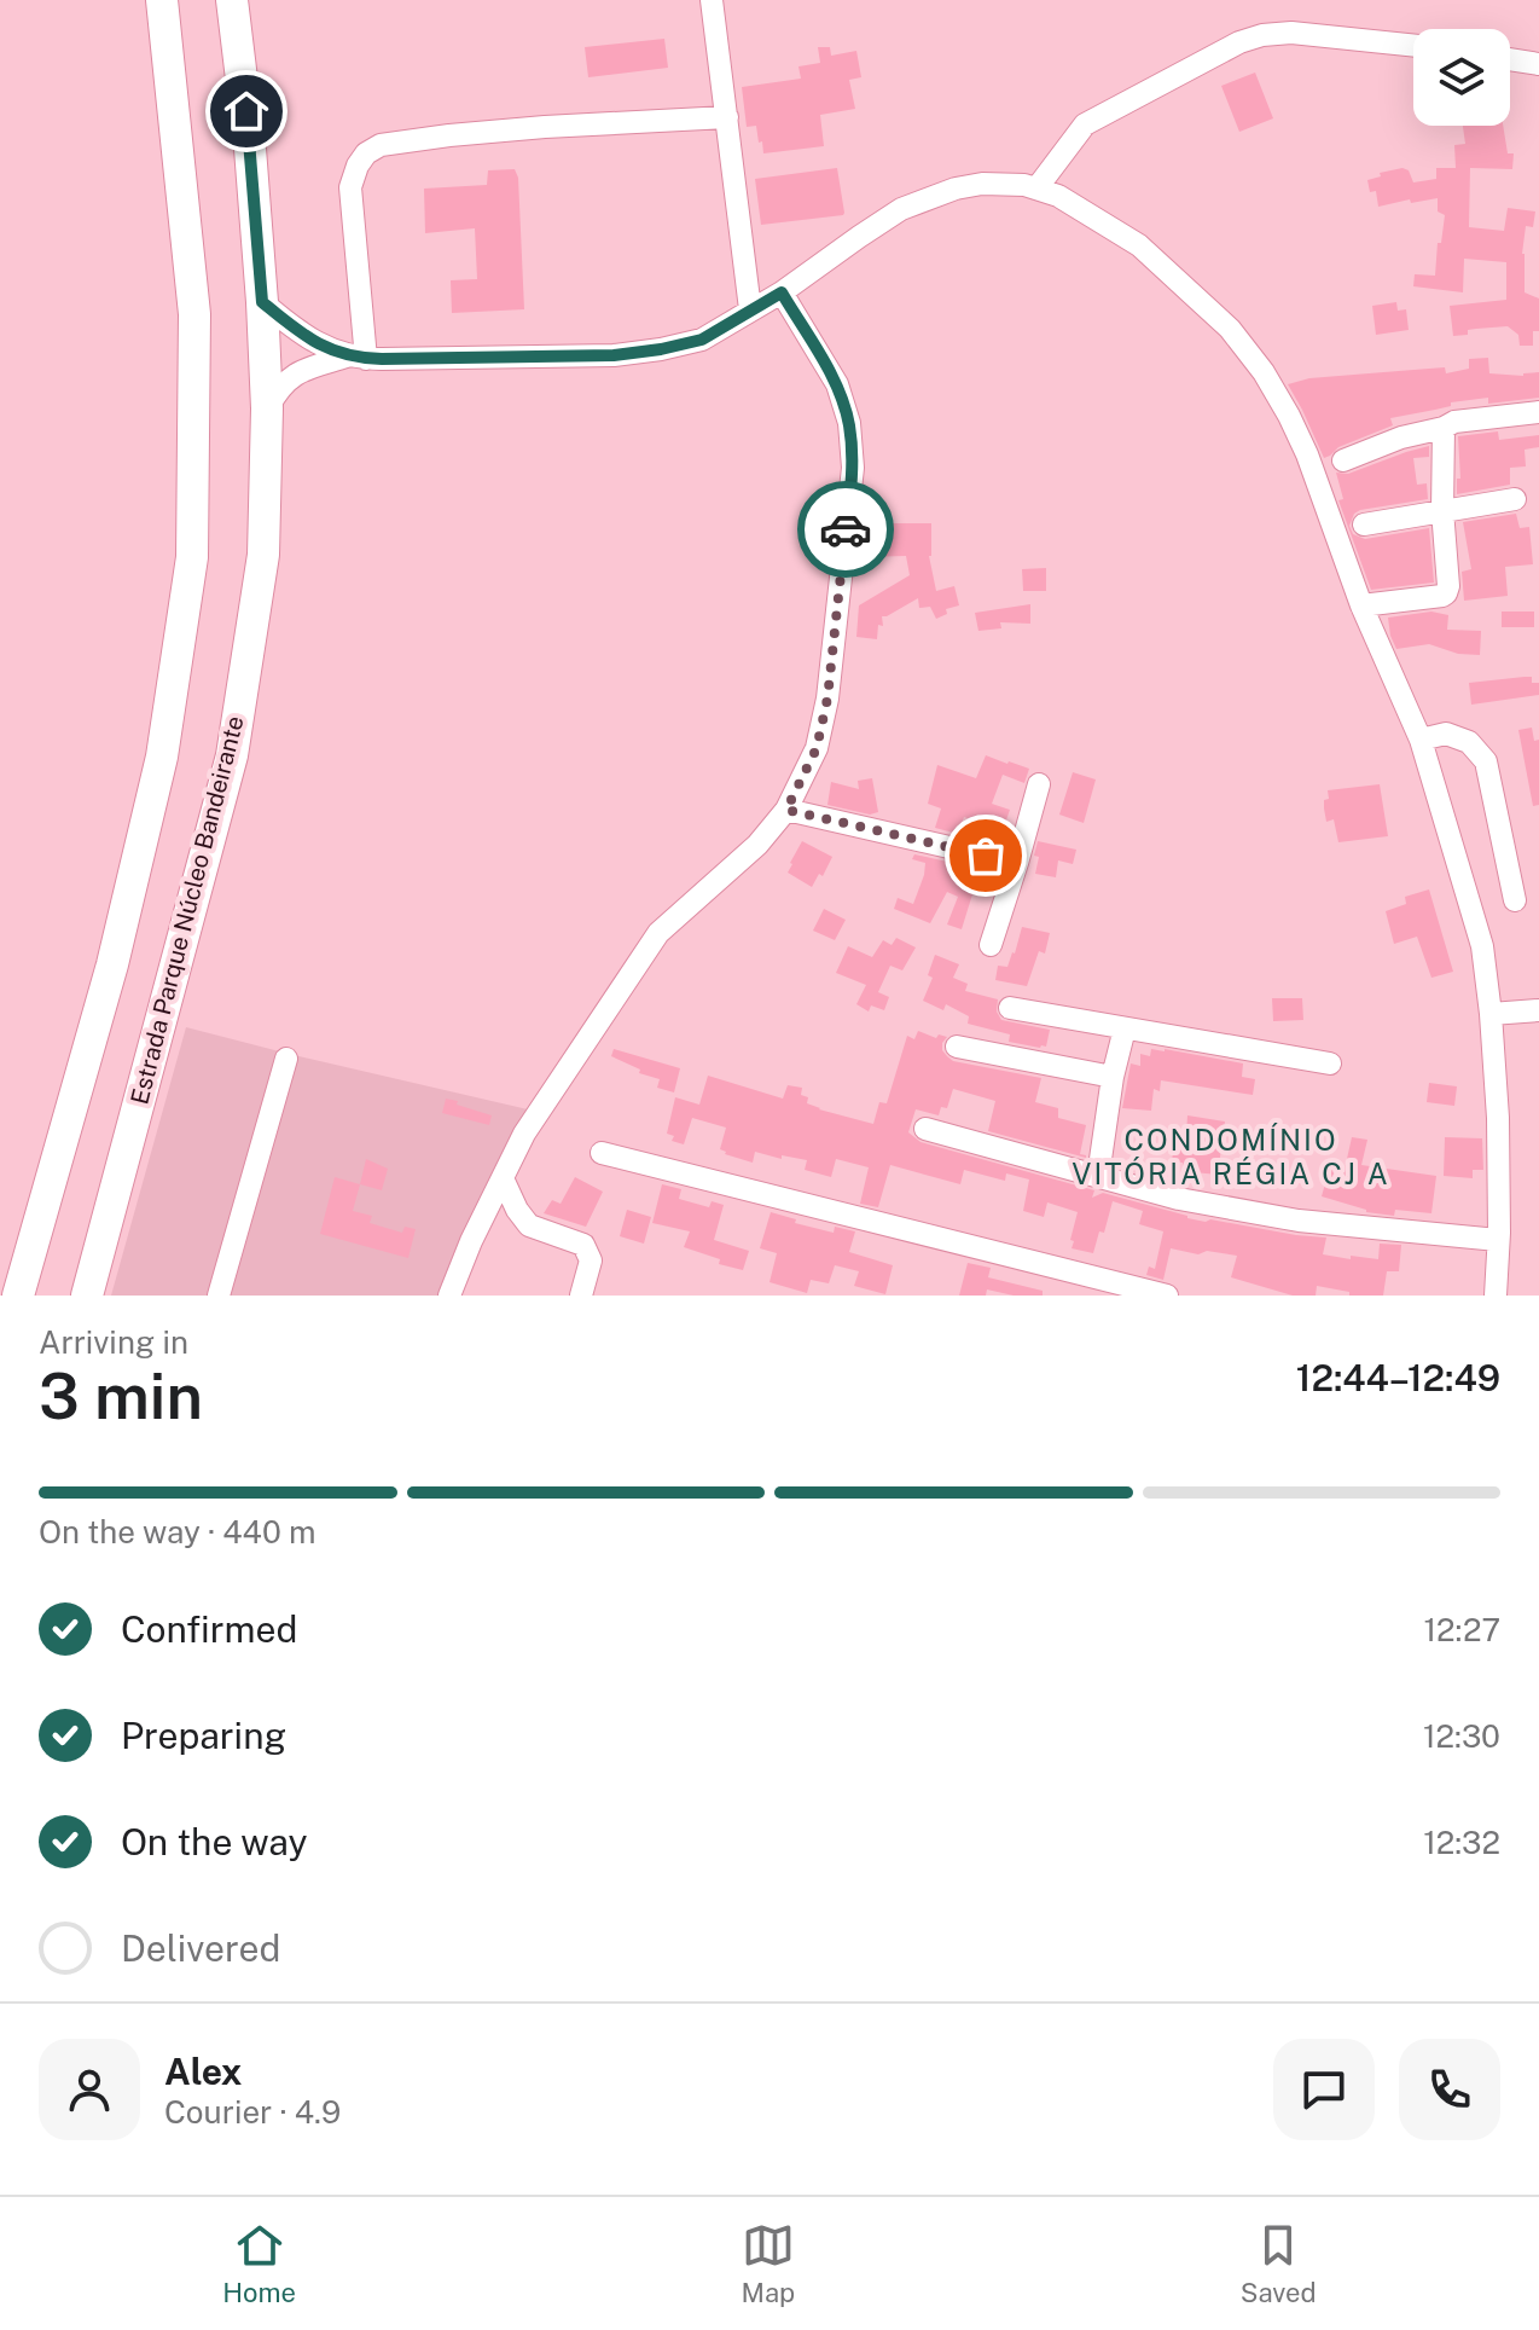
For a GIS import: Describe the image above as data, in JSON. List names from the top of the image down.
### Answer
{
  "streets": {
    "highway": ["Estrada Parque Núcleo Bandeirante"]
  },
  "districts": ["CONDOMÍNIO VITÓRIA RÉGIA CJ A"],
  "page": {
    "heading": ["3 min", "Arriving in", "12:44–12:49"],
    "panel": ["Alex", "Courier · 4.9"],
    "bar": "On the way · 440 m",
    "list": [
      ["Confirmed", "12:27"],
      ["Preparing", "12:30"],
      ["On the way", "12:32"],
      "Delivered"
    ],
    "tabs": ["Home", "Map", "Saved"]
  }
}
